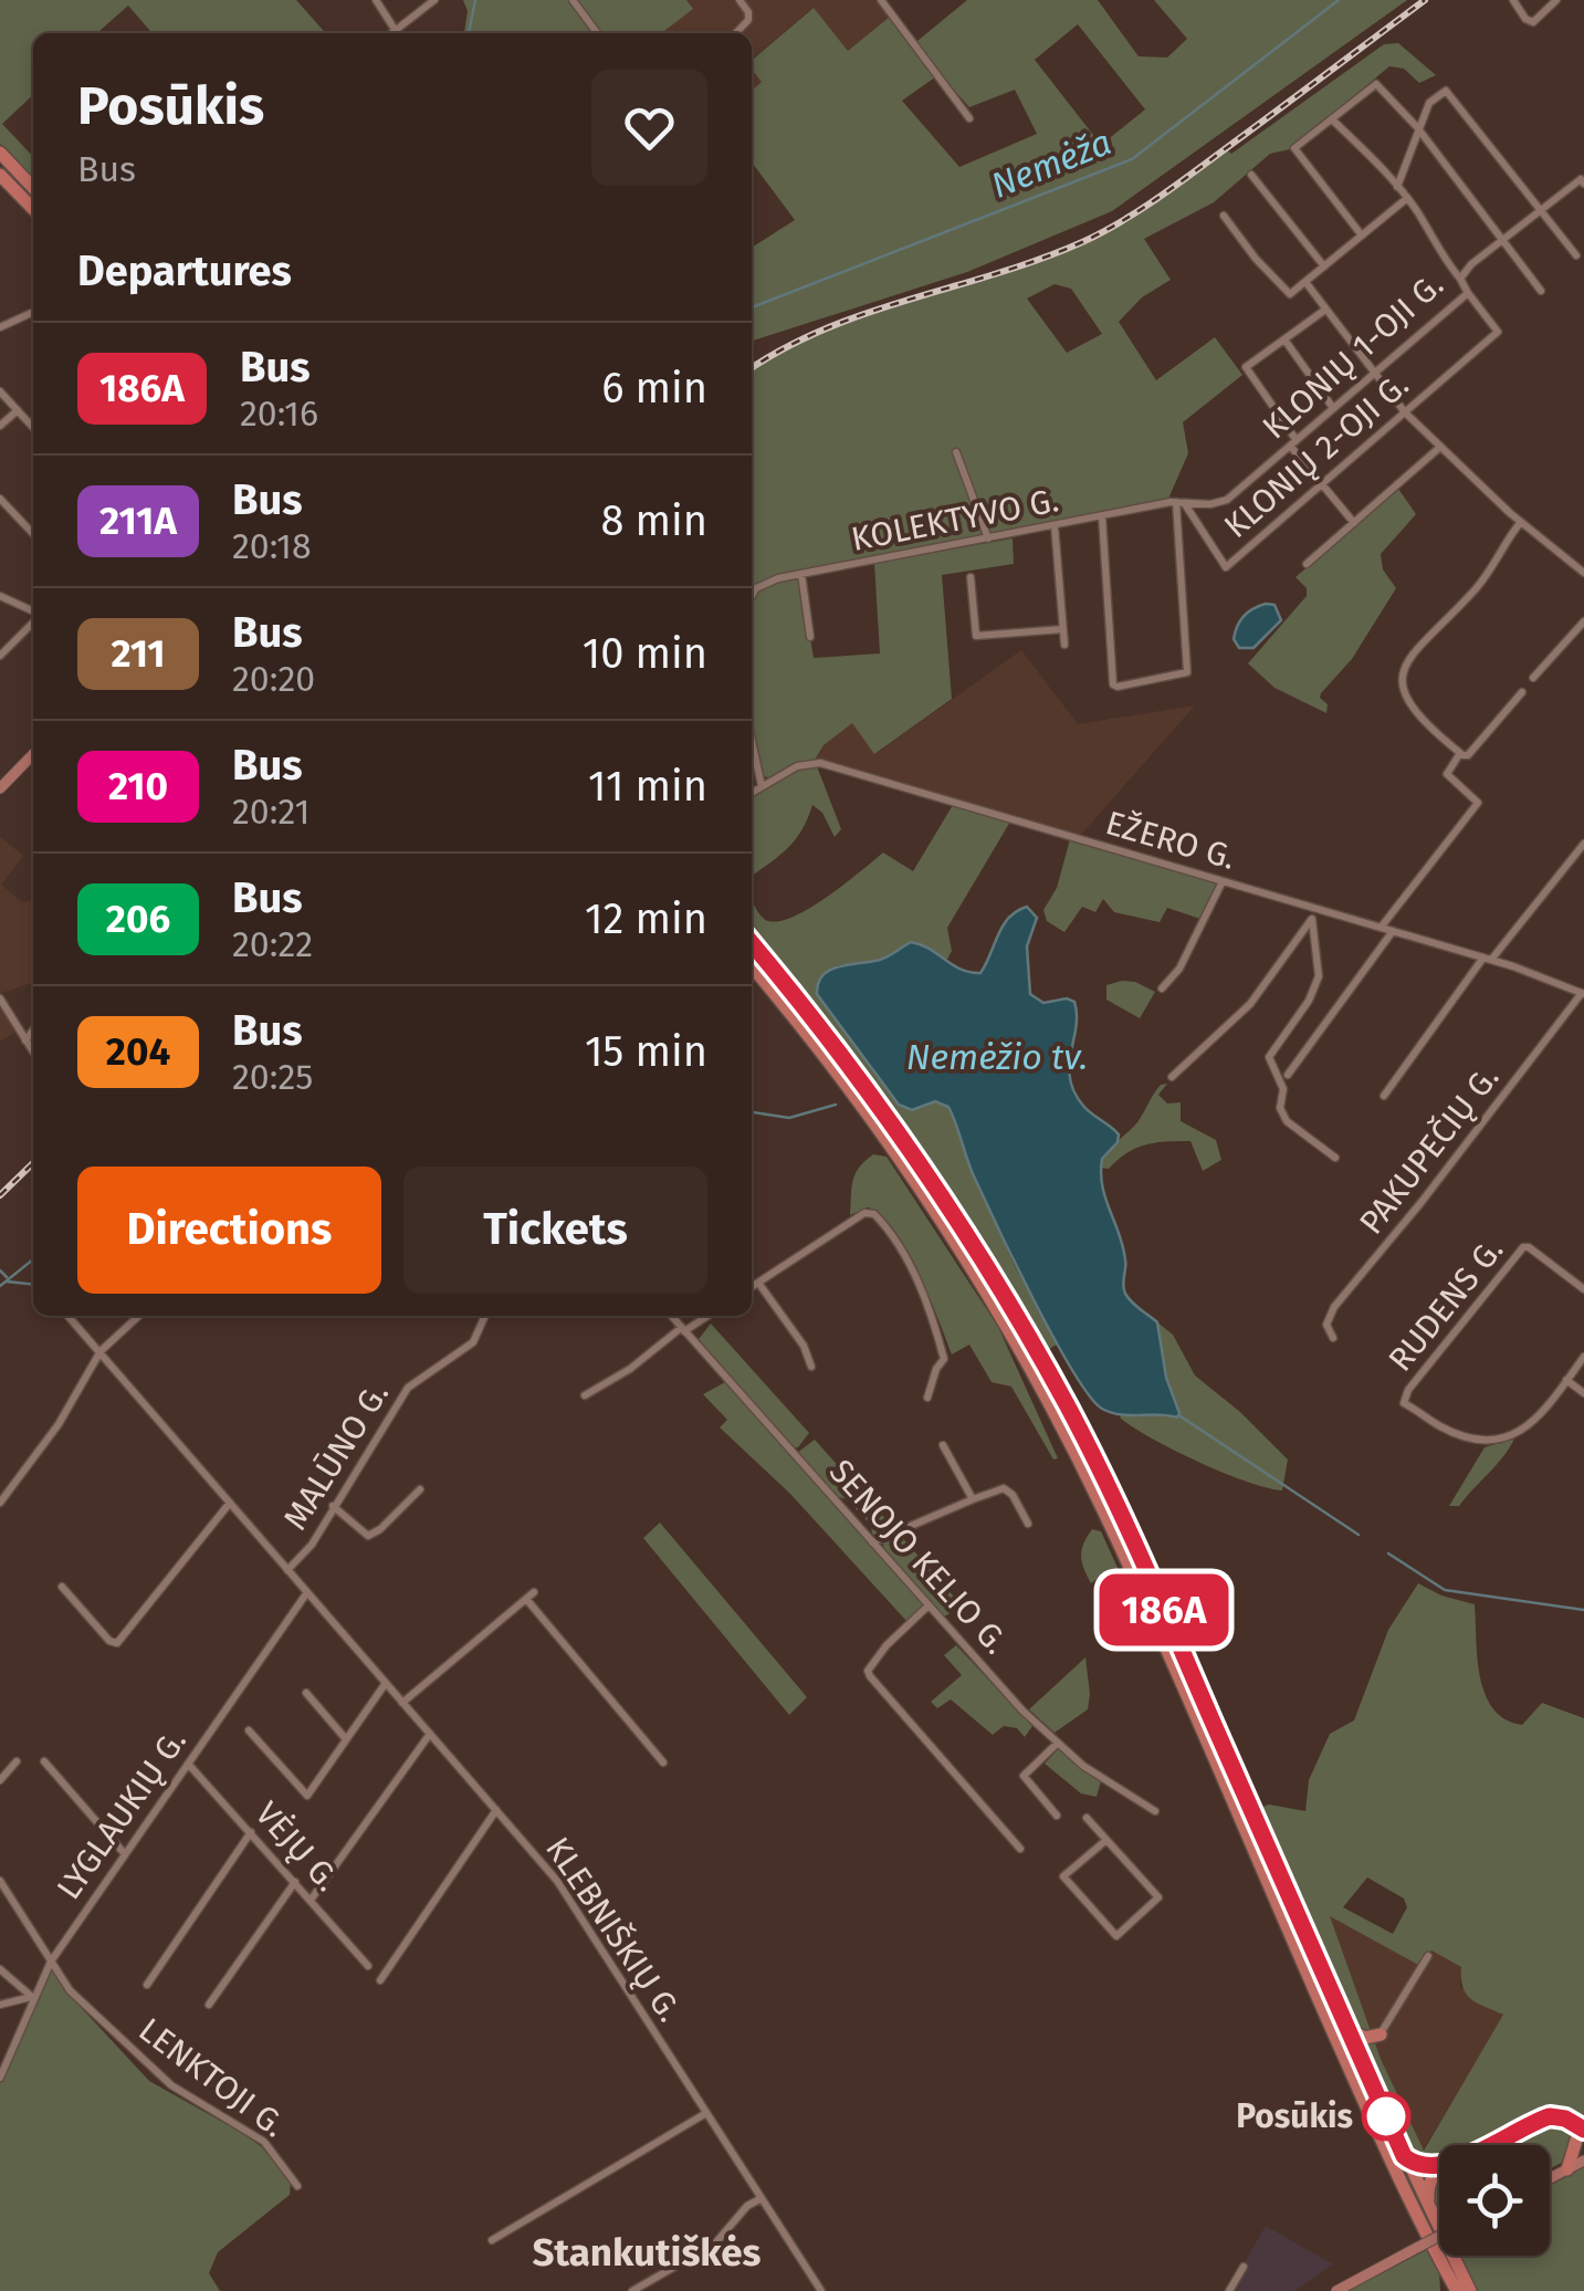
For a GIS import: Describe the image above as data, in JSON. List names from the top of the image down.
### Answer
{
  "streets": {
    "street": [
      "KLONIŲ 1-OJI G.",
      "KLONIŲ 2-OJI G.",
      "KOLEKTYVO G.",
      "EŽERO G.",
      "PAKUPEČIŲ G.",
      "RUDENS G.",
      "MALŪNO G.",
      "SENOJO KELIO G.",
      "LYGLAUKIŲ G.",
      "VĖJŲ G.",
      "KLEBNIŠKIŲ G.",
      "LENKTOJI G."
    ]
  },
  "crossings": [
    ["KLONIŲ 1-OJI G.", "KLONIŲ 2-OJI G."],
    ["KLONIŲ 1-OJI G.", "KOLEKTYVO G."],
    ["KLONIŲ 2-OJI G.", "KOLEKTYVO G."],
    ["EŽERO G.", "PAKUPEČIŲ G."],
    ["MALŪNO G.", "KLEBNIŠKIŲ G."],
    ["LYGLAUKIŲ G.", "VĖJŲ G."],
    ["LYGLAUKIŲ G.", "KLEBNIŠKIŲ G."],
    ["LYGLAUKIŲ G.", "LENKTOJI G."]
  ],
  "districts": ["Stankutiškės"],
  "water": ["Nemėža", "Nemėžio tv."],
  "places": ["Posūkis"],
  "lines": ["bus line 186A"],
  "page": {
    "on_map": "186A",
    "heading": [
      ["Posūkis", "Bus"],
      "Departures"
    ],
    "list": [
      {
        "mark": "186A",
        "name": "Bus",
        "note": "20:16",
        "value": "6 min"
      },
      {
        "mark": "211A",
        "name": "Bus",
        "note": "20:18",
        "value": "8 min"
      },
      {
        "mark": "211",
        "name": "Bus",
        "note": "20:20",
        "value": "10 min"
      },
      {
        "mark": "210",
        "name": "Bus",
        "note": "20:21",
        "value": "11 min"
      },
      {
        "mark": "206",
        "name": "Bus",
        "note": "20:22",
        "value": "12 min"
      },
      {
        "mark": "204",
        "name": "Bus",
        "note": "20:25",
        "value": "15 min"
      }
    ],
    "buttons": ["Directions", "Tickets"]
  }
}
